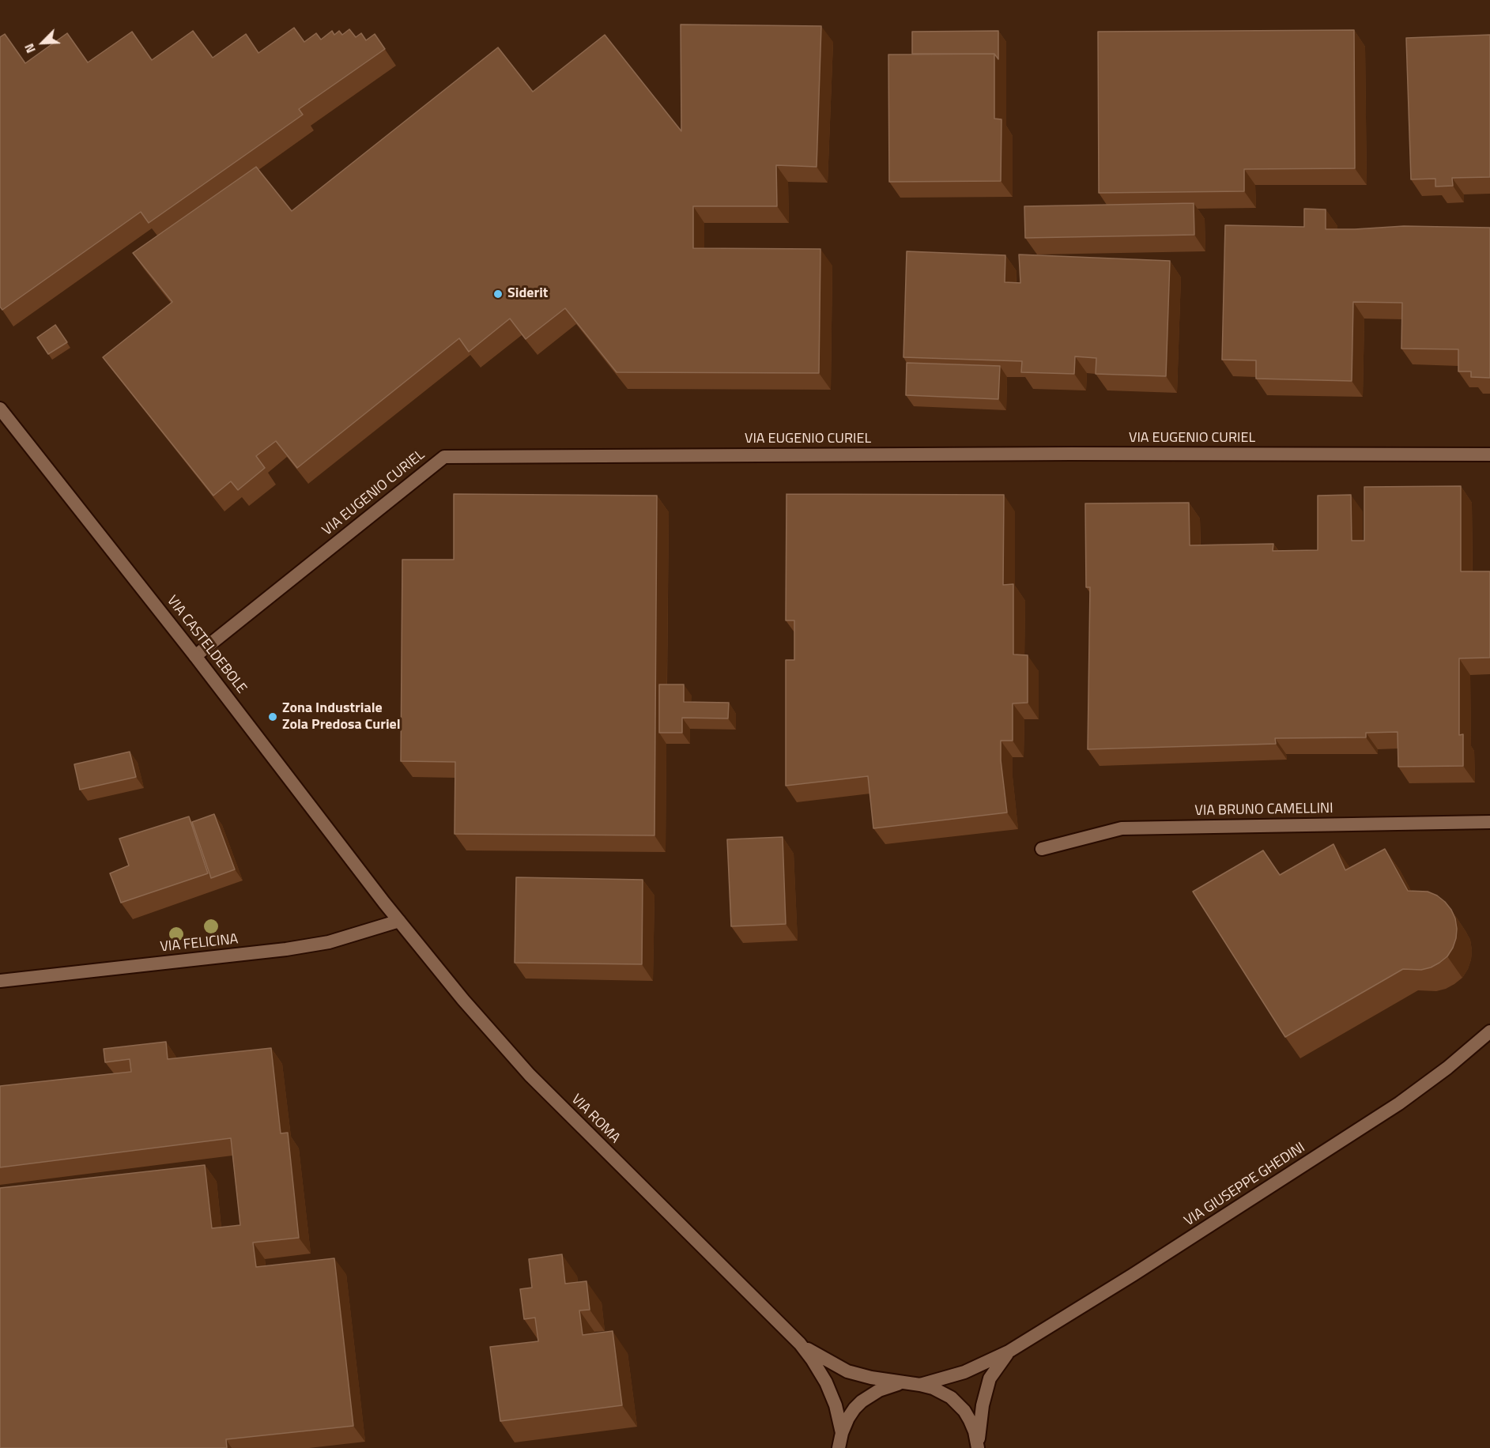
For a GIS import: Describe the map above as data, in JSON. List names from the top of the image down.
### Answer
{
  "streets": {
    "street": [
      "VIA EUGENIO CURIEL",
      "VIA CASTELDEBOLE",
      "VIA BRUNO CAMELLINI",
      "VIA FELICINA",
      "VIA ROMA",
      "VIA GIUSEPPE GHEDINI"
    ]
  },
  "crossings": [
    ["VIA EUGENIO CURIEL", "VIA CASTELDEBOLE"],
    ["VIA CASTELDEBOLE", "VIA ROMA"],
    ["VIA FELICINA", "VIA ROMA"],
    ["VIA ROMA", "VIA GIUSEPPE GHEDINI"]
  ],
  "places": ["Siderit", "Zona Industriale Zola Predosa Curiel"],
  "north": "bottom left"
}
